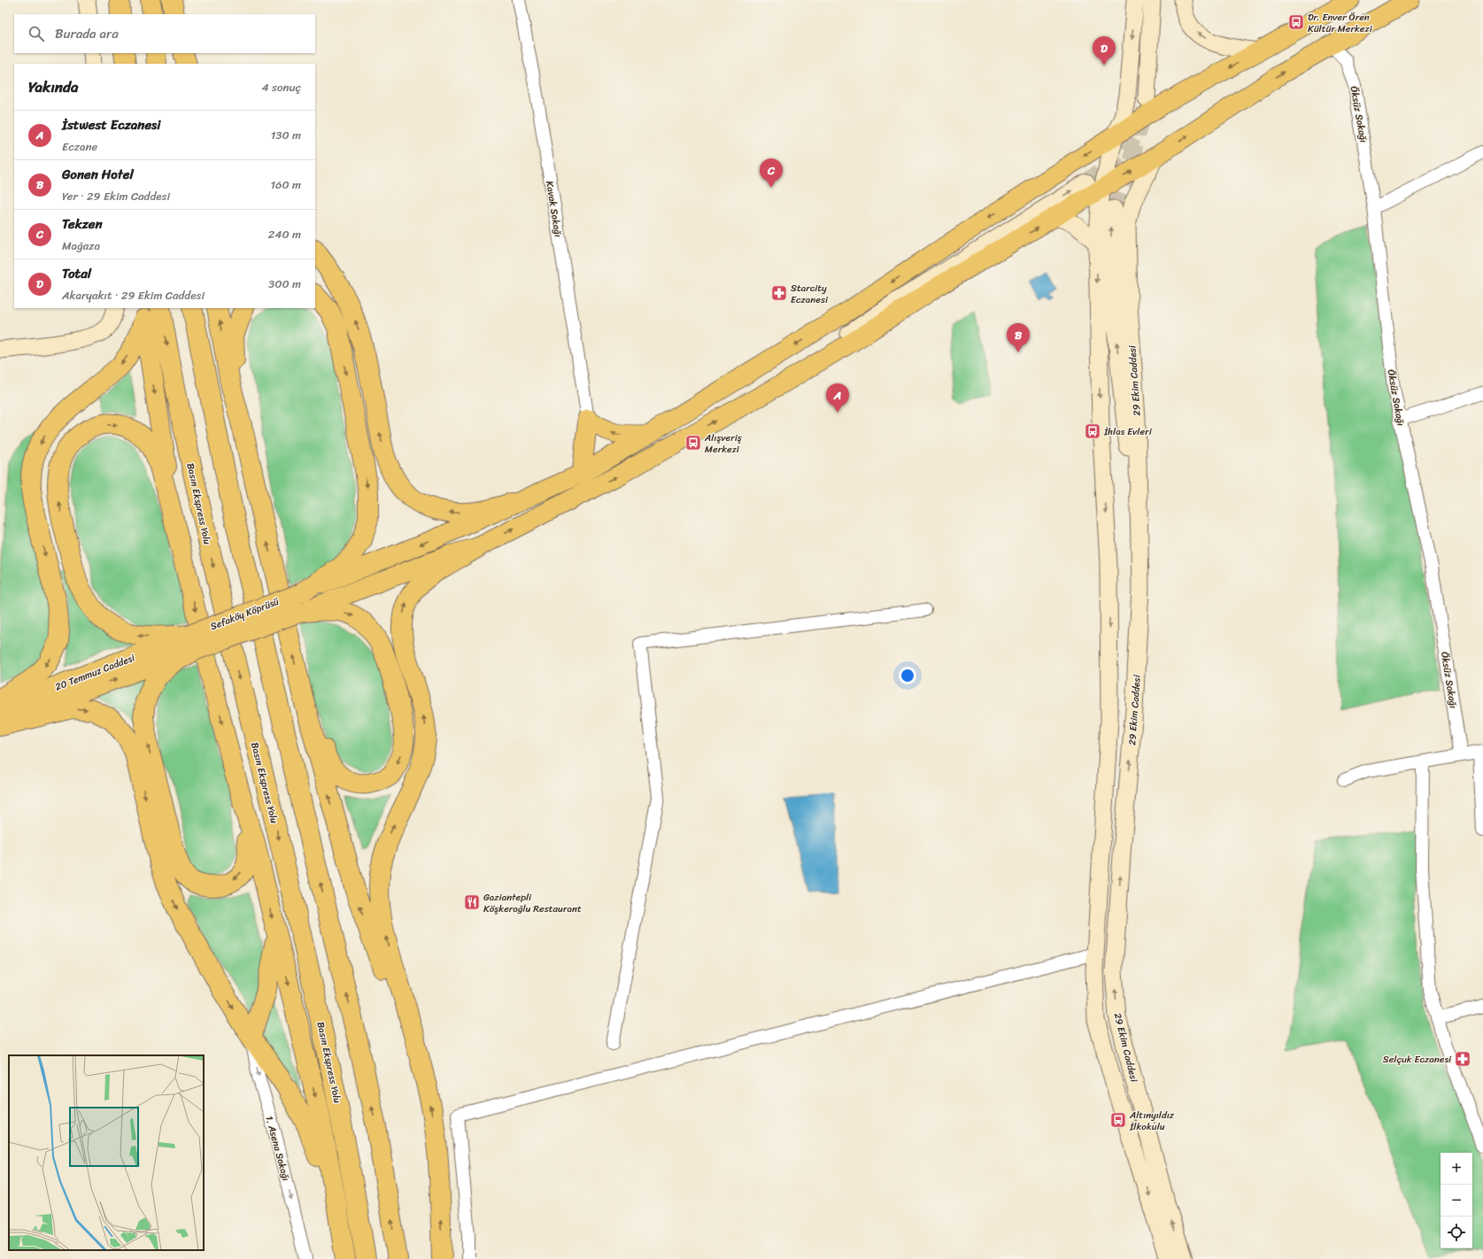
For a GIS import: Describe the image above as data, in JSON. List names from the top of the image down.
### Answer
{
  "streets": {
    "highway": ["Basın Ekspress Yolu"],
    "main road": ["29 Ekim Caddesi", "Sefaköy Köprüsü", "20 Temmuz Caddesi"],
    "street": ["Öksüz Sokağı", "Kavak Sokağı", "1. Asena Sokağı"]
  },
  "crossings": [
    ["Sefaköy Köprüsü", "20 Temmuz Caddesi"]
  ],
  "one_way": ["1. Asena Sokağı"],
  "places": {
    "bus stop": [
      "Dr. Enver Ören Kültür Merkezi",
      "İhlas Evleri",
      "Alışveriş Merkezi",
      "Altınyıldız İlkokulu"
    ],
    "pharmacy": ["Starcity Eczanesi", "Selçuk Eczanesi"],
    "restaurant": ["Gaziantepli Köşkeroğlu Restaurant"]
  },
  "page": {
    "search": "Burada ara",
    "pins": [
      "D",
      "C",
      "B",
      "A"
    ],
    "heading": ["Yakında", "4 sonuç"],
    "list": [
      {
        "mark": "A",
        "name": "İstwest Eczanesi",
        "note": "Eczane",
        "value": "130 m"
      },
      {
        "mark": "B",
        "name": "Gonen Hotel",
        "note": "Yer · 29 Ekim Caddesi",
        "value": "160 m"
      },
      {
        "mark": "C",
        "name": "Tekzen",
        "note": "Mağaza",
        "value": "240 m"
      },
      {
        "mark": "D",
        "name": "Total",
        "note": "Akaryakıt · 29 Ekim Caddesi",
        "value": "300 m"
      }
    ],
    "map_buttons": ["+", "−"]
  }
}
